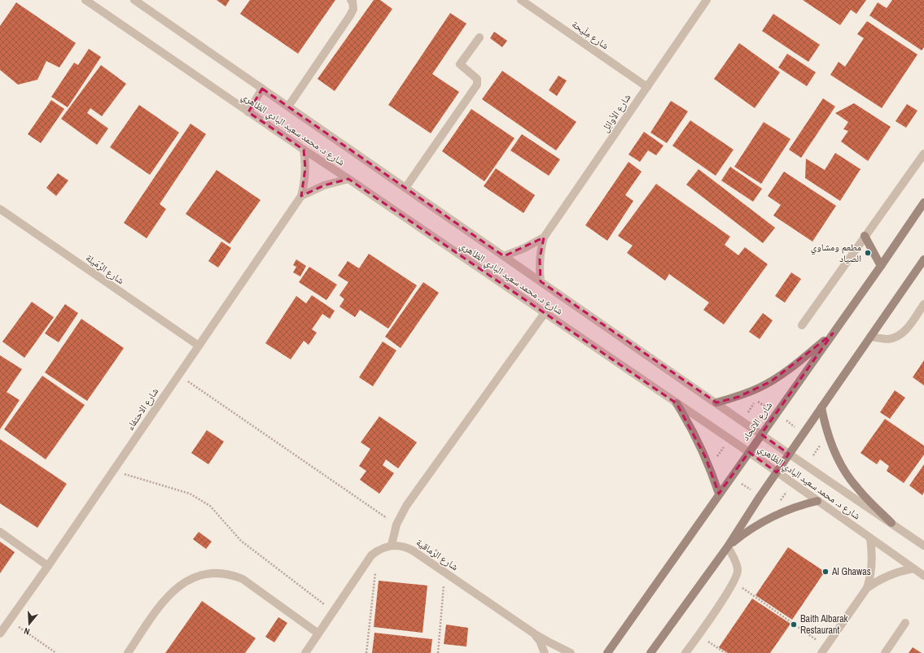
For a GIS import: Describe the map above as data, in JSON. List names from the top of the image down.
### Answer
{
  "streets": {
    "main road": ["شارع الاتحاد"],
    "street": [
      "شارع مِلَيحة",
      "شارع الأوائِل",
      "شارع د. محمد سعيد البادي الظاهري",
      "شارع الرِّمَيلة",
      "شارع الاحتفاء",
      "شارع الرَّماقية"
    ]
  },
  "crossings": [
    ["شارع مِلَيحة", "شارع الأوائِل"],
    ["شارع الأوائِل", "شارع د. محمد سعيد البادي الظاهري"],
    ["شارع د. محمد سعيد البادي الظاهري", "شارع الاحتفاء"],
    ["شارع د. محمد سعيد البادي الظاهري", "شارع الاتحاد"],
    ["شارع الرِّمَيلة", "شارع الاحتفاء"]
  ],
  "places": ["مطعم ومشاوي الصياد", "Al Ghawas", "Baith Albarak Restaurant"],
  "north": "bottom"
}
